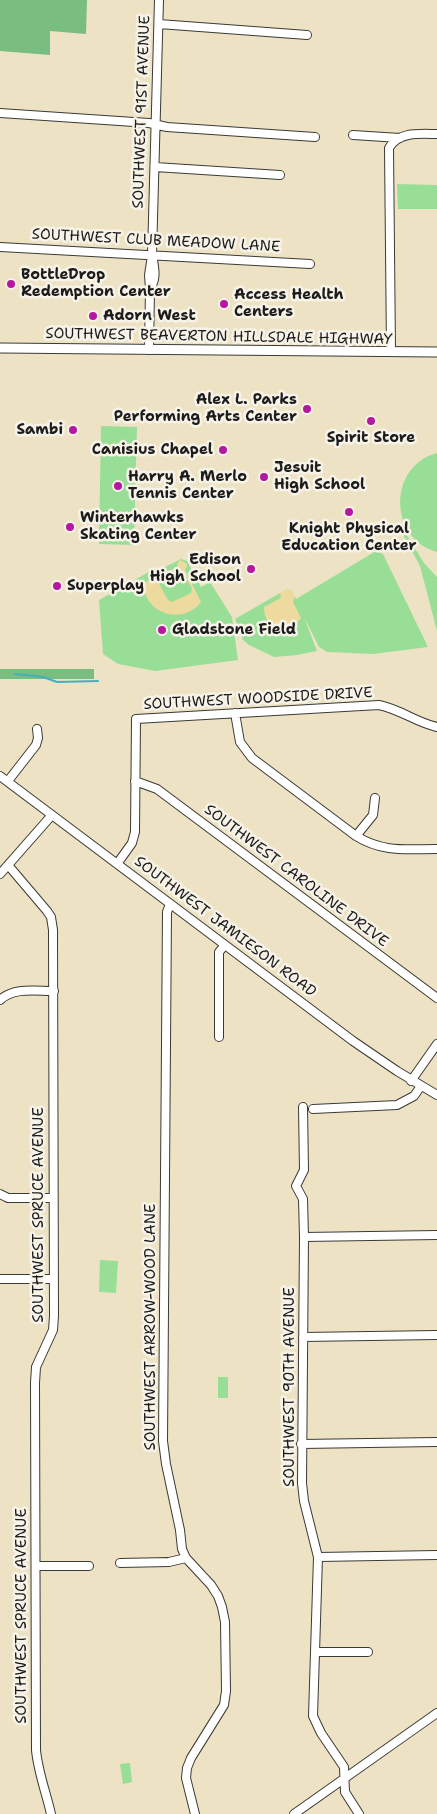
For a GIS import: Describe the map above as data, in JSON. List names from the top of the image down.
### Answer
{
  "streets": {
    "main road": ["SOUTHWEST BEAVERTON HILLSDALE HIGHWAY"],
    "street": [
      "SOUTHWEST 91ST AVENUE",
      "SOUTHWEST CLUB MEADOW LANE",
      "SOUTHWEST WOODSIDE DRIVE",
      "SOUTHWEST CAROLINE DRIVE",
      "SOUTHWEST JAMIESON ROAD",
      "SOUTHWEST SPRUCE AVENUE",
      "SOUTHWEST ARROW-WOOD LANE",
      "SOUTHWEST 90TH AVENUE"
    ]
  },
  "crossings": [
    ["SOUTHWEST 91ST AVENUE", "SOUTHWEST CLUB MEADOW LANE"],
    ["SOUTHWEST 91ST AVENUE", "SOUTHWEST BEAVERTON HILLSDALE HIGHWAY"],
    ["SOUTHWEST WOODSIDE DRIVE", "SOUTHWEST CAROLINE DRIVE"],
    ["SOUTHWEST JAMIESON ROAD", "SOUTHWEST ARROW-WOOD LANE"]
  ],
  "places": [
    "BottleDrop Redemption Center",
    "Access Health Centers",
    "Adorn West",
    "Alex L. Parks Performing Arts Center",
    "Spirit Store",
    "Sambi",
    "Canisius Chapel",
    "Jesuit High School",
    "Harry A. Merlo Tennis Center",
    "Knight Physical Education Center",
    "Winterhawks Skating Center",
    "Edison High School",
    "Superplay",
    "Gladstone Field"
  ]
}
